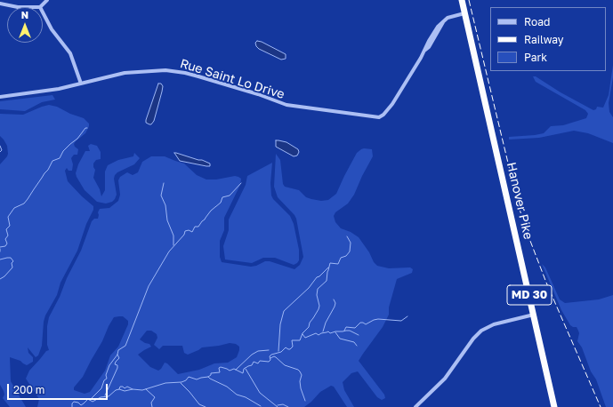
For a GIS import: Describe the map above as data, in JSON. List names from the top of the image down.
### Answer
{
  "streets": {
    "highway": ["Hanover Pike", "MD 30"],
    "street": ["Rue Saint Lo Drive"]
  },
  "crossings": [
    ["Rue Saint Lo Drive", "Hanover Pike"]
  ],
  "legend": ["Road", "Railway", "Park"],
  "scale_bar": "200 m",
  "north": "top"
}
